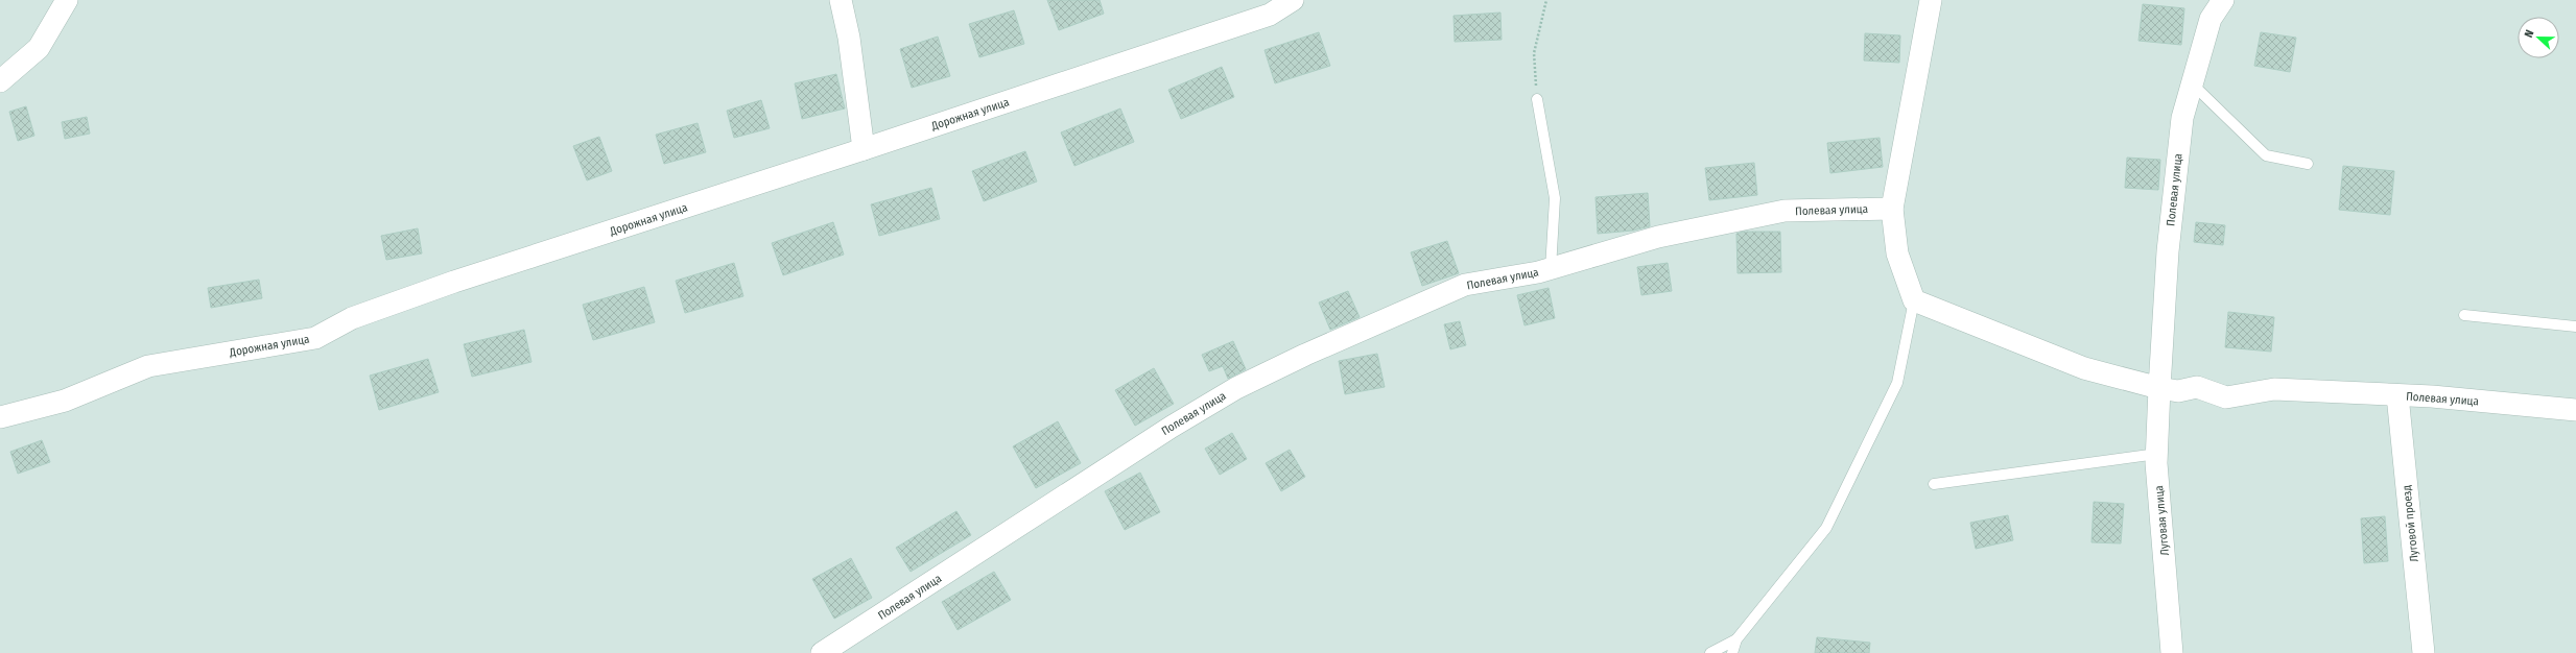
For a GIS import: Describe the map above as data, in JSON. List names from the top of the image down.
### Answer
{
  "streets": {
    "street": [
      "Дорожная улица",
      "Полевая улица",
      "Луговая улица",
      "Луговой проезд"
    ]
  },
  "crossings": [
    ["Полевая улица", "Луговая улица"],
    ["Полевая улица", "Луговой проезд"]
  ],
  "north": "left"
}
